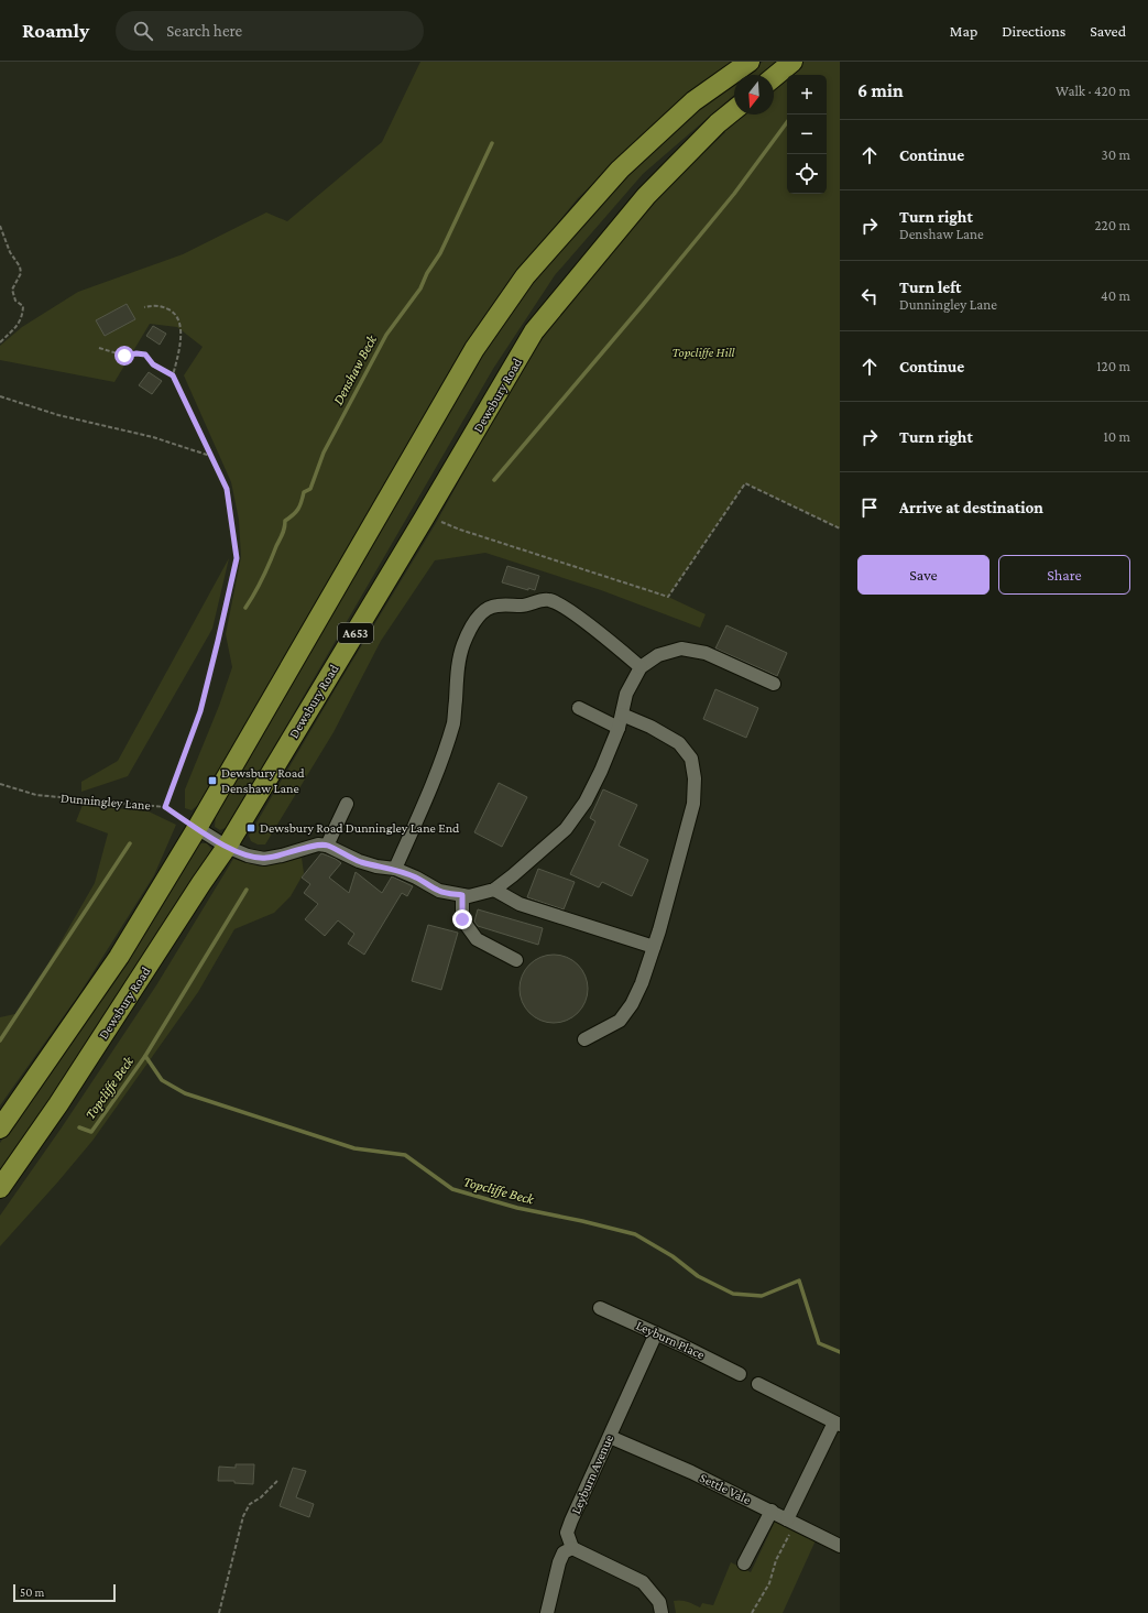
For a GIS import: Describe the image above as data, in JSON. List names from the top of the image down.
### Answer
{
  "streets": {
    "highway": ["Dewsbury Road", "A653"],
    "street": ["Leyburn Place", "Leyburn Avenue", "Settle Vale"],
    "path": ["Dunningley Lane"]
  },
  "crossings": [
    ["A653", "Dunningley Lane"],
    ["Leyburn Place", "Leyburn Avenue"],
    ["Leyburn Avenue", "Settle Vale"]
  ],
  "water": ["Denshaw Beck", "Topcliffe Beck"],
  "parks": ["Topcliffe Hill"],
  "places": {
    "transit": ["Dewsbury Road Denshaw Lane", "Dewsbury Road Dunningley Lane End"]
  },
  "scale_bar": "50 m",
  "north": "bottom",
  "page": {
    "header": "Roamly",
    "search": "Search here",
    "nav": ["Map", "Directions", "Saved"],
    "heading": ["6 min", "Walk · 420 m"],
    "map_buttons": ["+", "−"],
    "list": [
      ["Continue", "30 m"],
      ["Turn right", "Denshaw Lane", "220 m"],
      ["Turn left", "Dunningley Lane", "40 m"],
      ["Continue", "120 m"],
      ["Turn right", "10 m"],
      "Arrive at destination"
    ],
    "buttons": ["Save", "Share"],
    "scale": "50 m"
  }
}
